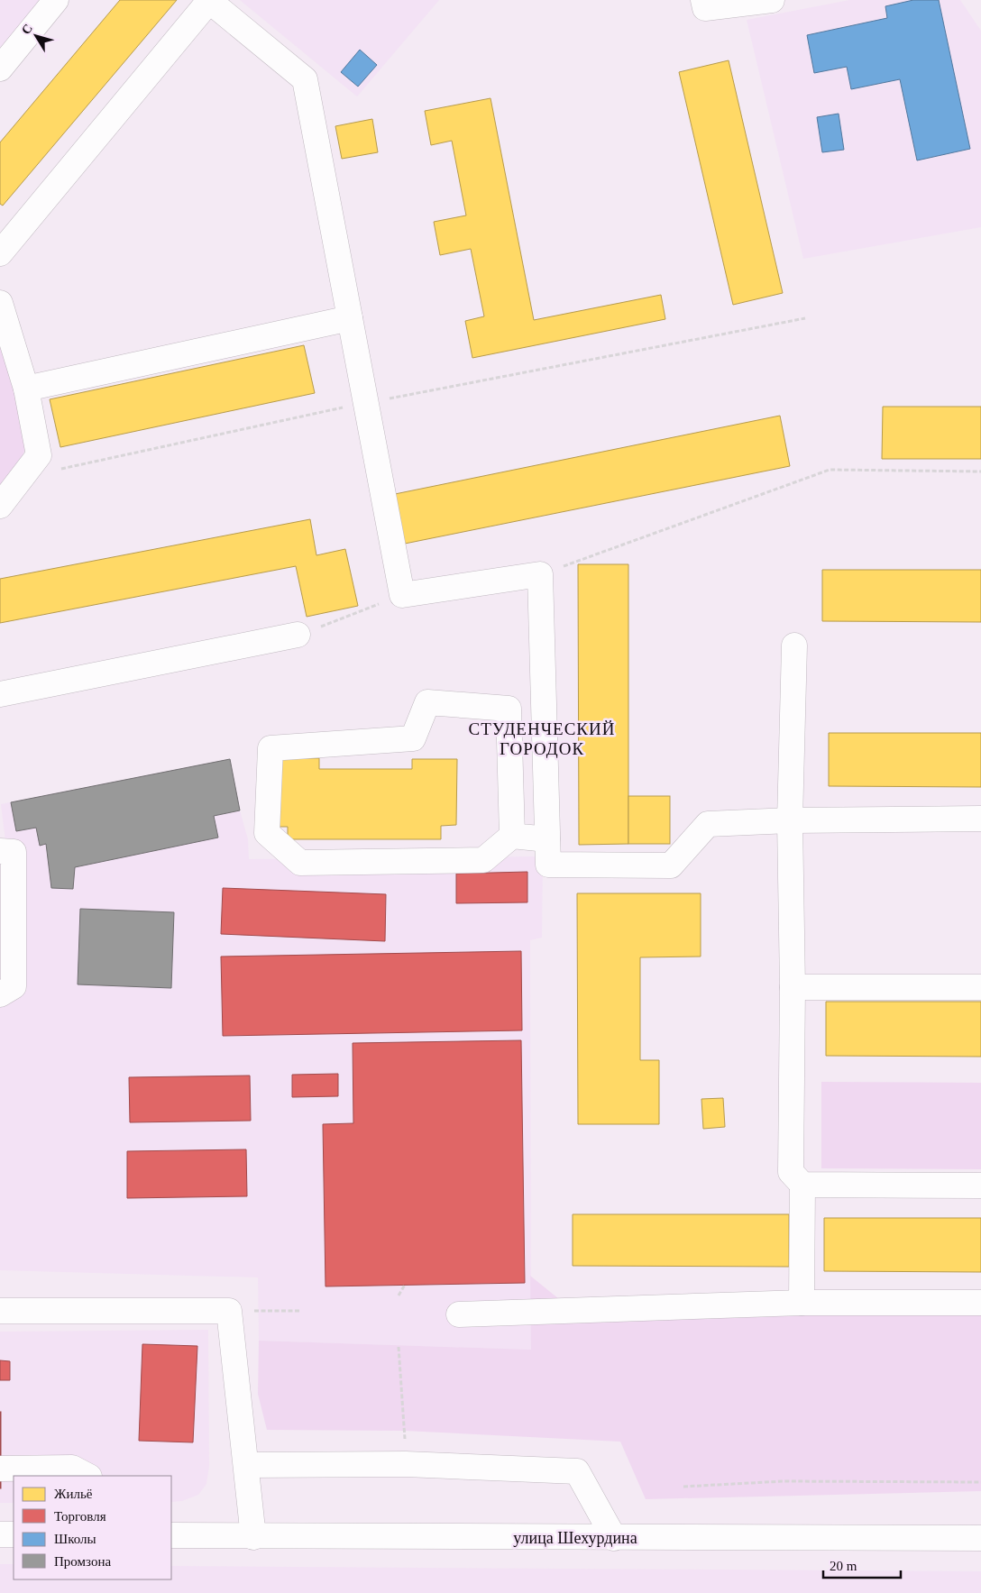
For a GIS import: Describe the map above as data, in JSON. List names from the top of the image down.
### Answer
{
  "streets": {
    "main road": ["улица Шехурдина"]
  },
  "districts": ["СТУДЕНЧЕСКИЙ ГОРОДОК"],
  "legend": [
    "Жильё",
    "Торговля",
    "Школы",
    "Промзона"
  ],
  "scale_bar": "20 m",
  "north": "top left"
}
